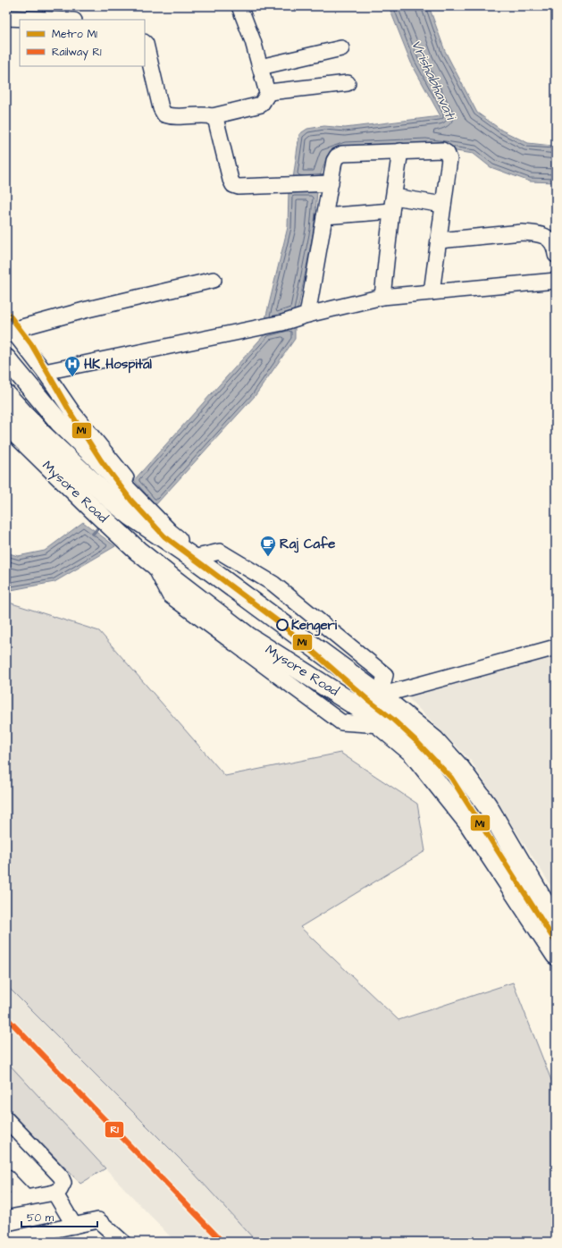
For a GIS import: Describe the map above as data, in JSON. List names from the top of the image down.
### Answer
{
  "streets": {
    "highway": ["Mysore Road"]
  },
  "water": ["Vrishabhavati"],
  "places": {
    "hospital": ["HK Hospital"],
    "cafe": ["Raj Cafe"],
    "other": ["Kengeri"]
  },
  "lines": ["metro line M1", "rail line R1"],
  "legend": ["Metro M1", "Railway R1"],
  "scale_bar": "50 m"
}
